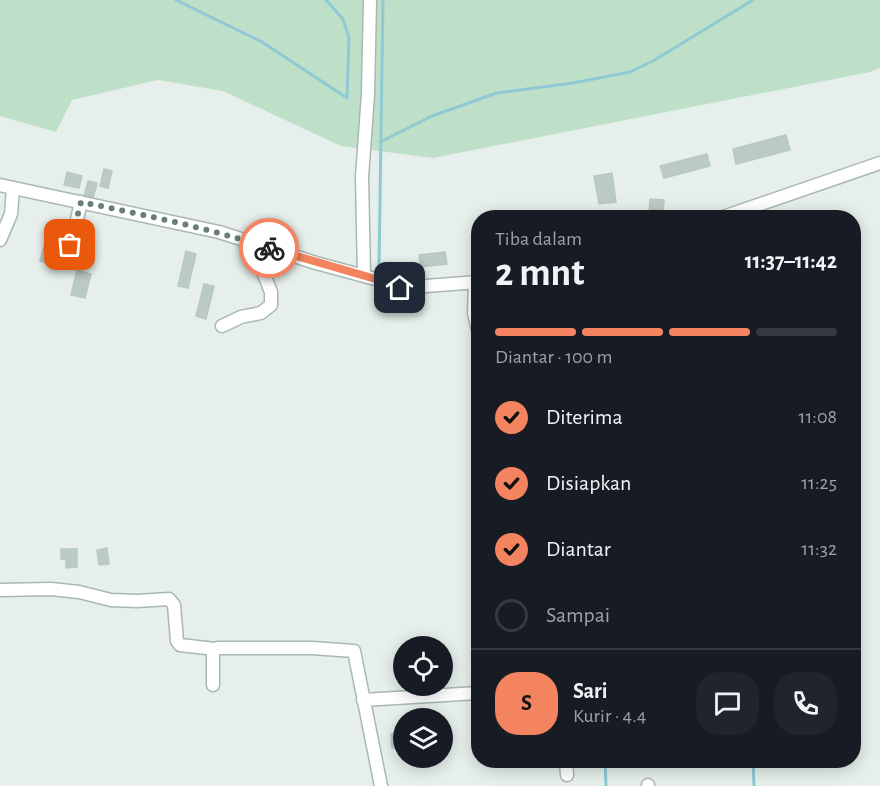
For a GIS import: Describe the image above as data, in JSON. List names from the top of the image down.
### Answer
{
  "page": {
    "heading": ["2 mnt", "Tiba dalam", "11:37–11:42"],
    "panel": ["Sari", "Kurir · 4.4"],
    "bar": "Diantar · 100 m",
    "list": [
      ["Diterima", "11:08"],
      ["Disiapkan", "11:25"],
      ["Diantar", "11:32"],
      "Sampai"
    ],
    "round": "S"
  }
}
